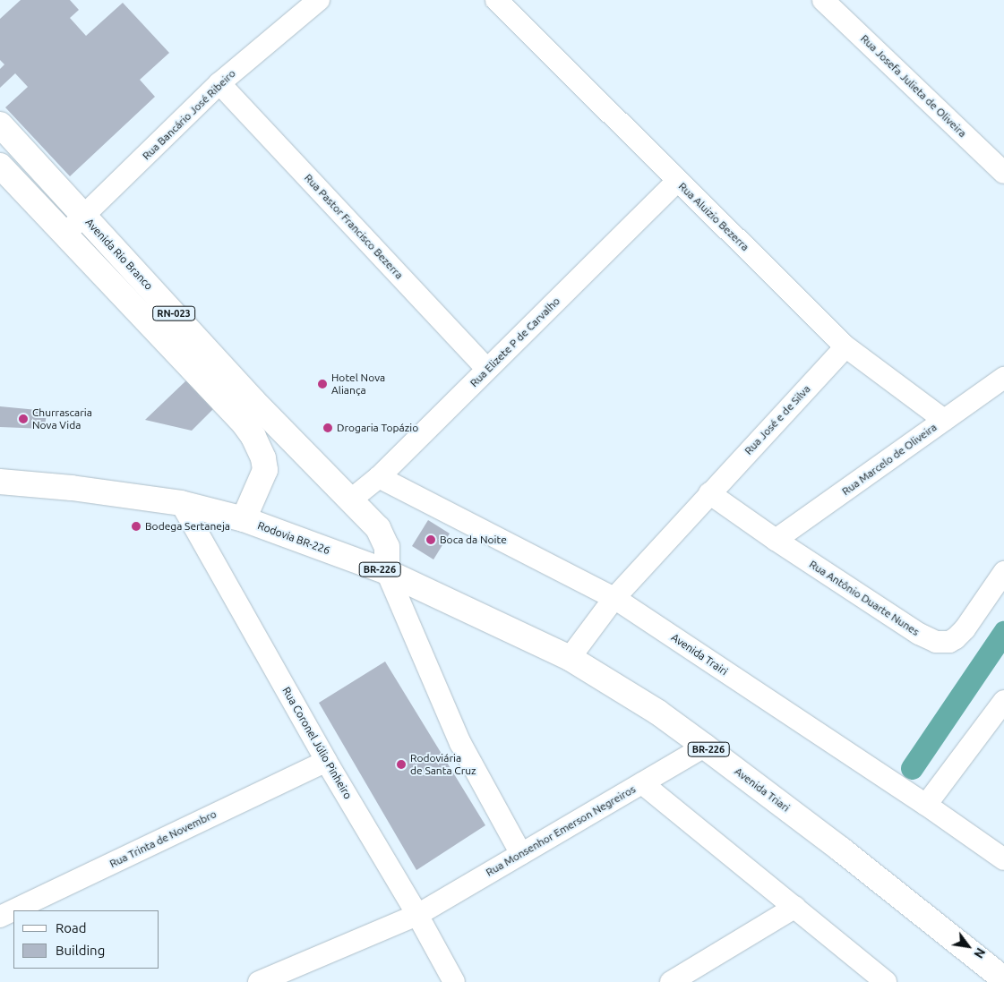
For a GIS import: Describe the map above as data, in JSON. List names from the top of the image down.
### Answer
{
  "streets": {
    "main road": [
      "Avenida Rio Branco",
      "RN-023",
      "Rodovia BR-226",
      "BR-226",
      "Avenida Triari"
    ],
    "street": [
      "Rua Josefa Julieta de Oliveira",
      "Rua Bancário José Ribeiro",
      "Rua Aluizio Bezerra",
      "Rua Pastor Francisco Bezerra",
      "Rua Elizete P de Carvalho",
      "Rua José e de Silva",
      "Rua Marcelo de Oliveira",
      "Rua Antônio Duarte Nunes",
      "Avenida Trairi",
      "Rua Coronel Júlio Pinheiro",
      "Rua Monsenhor Emerson Negreiros",
      "Rua Trinta de Novembro"
    ]
  },
  "crossings": [
    ["Rua Bancário José Ribeiro", "Rua Pastor Francisco Bezerra"],
    ["Rua Bancário José Ribeiro", "Avenida Rio Branco"],
    ["Rua Bancário José Ribeiro", "RN-023"],
    ["Rua Aluizio Bezerra", "Rua Elizete P de Carvalho"],
    ["Rua Aluizio Bezerra", "Rua José e de Silva"],
    ["Rua Aluizio Bezerra", "Rua Marcelo de Oliveira"],
    ["Rua Pastor Francisco Bezerra", "Rua Elizete P de Carvalho"],
    ["Avenida Rio Branco", "Rua Elizete P de Carvalho"],
    ["Avenida Rio Branco", "Rodovia BR-226"],
    ["RN-023", "Rodovia BR-226"],
    ["Rua Elizete P de Carvalho", "Avenida Trairi"],
    ["Rua José e de Silva", "Rodovia BR-226"],
    ["Rua José e de Silva", "Rua Antônio Duarte Nunes"],
    ["Rua José e de Silva", "Avenida Trairi"],
    ["Rua José e de Silva", "Avenida Triari"],
    ["Rua Marcelo de Oliveira", "Rua Antônio Duarte Nunes"],
    ["Rodovia BR-226", "Rua Coronel Júlio Pinheiro"],
    ["Rodovia BR-226", "Avenida Triari"],
    ["Rua Coronel Júlio Pinheiro", "Rua Monsenhor Emerson Negreiros"],
    ["Rua Coronel Júlio Pinheiro", "Rua Trinta de Novembro"],
    ["Avenida Triari", "Rua Monsenhor Emerson Negreiros"]
  ],
  "places": [
    "Hotel Nova Aliança",
    "Churrascaria Nova Vida",
    "Drogaria Topázio",
    "Bodega Sertaneja",
    "Boca da Noite",
    "Rodoviária de Santa Cruz"
  ],
  "legend": ["Road", "Building"],
  "north": "bottom right"
}
